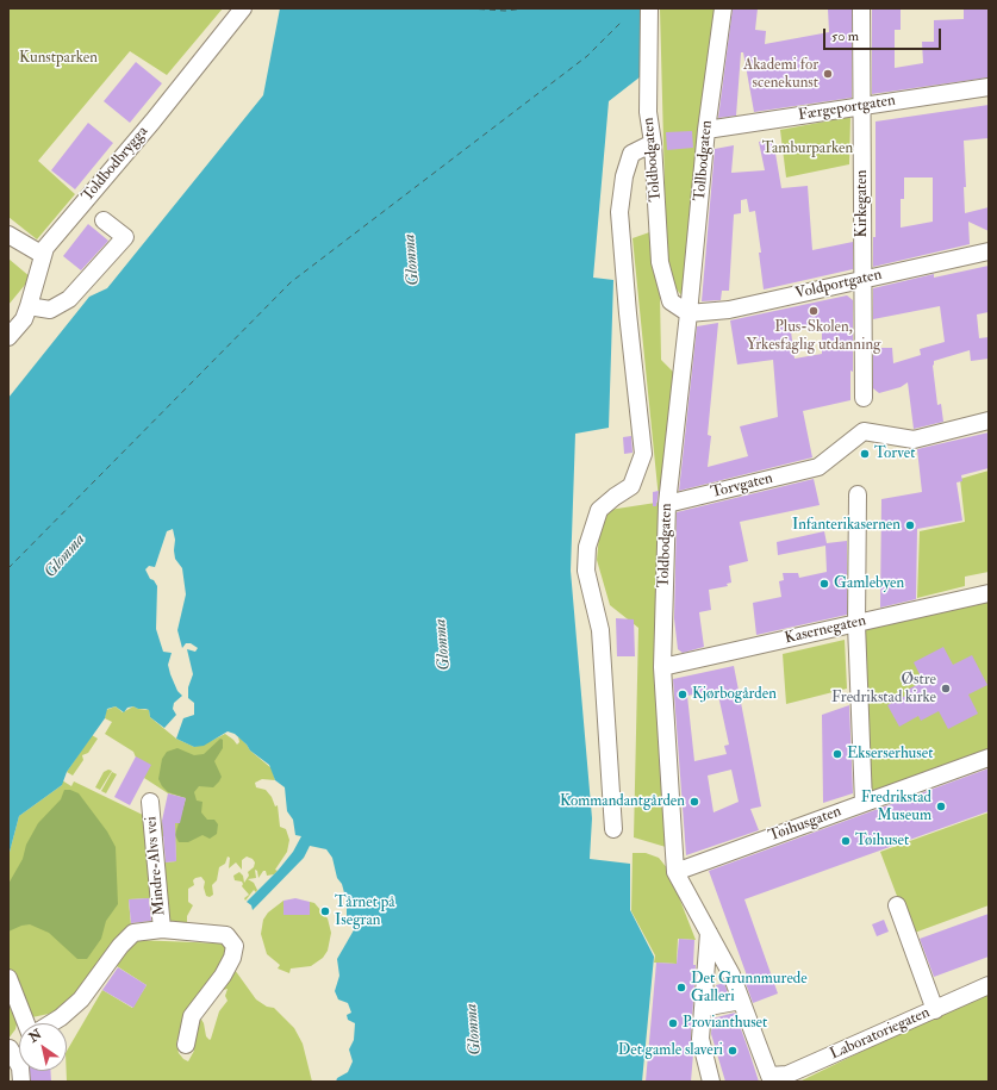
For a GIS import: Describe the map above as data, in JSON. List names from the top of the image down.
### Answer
{
  "streets": {
    "street": [
      "Færgeportgaten",
      "Toldbodgaten",
      "Tollbodgaten",
      "Toldbodbrygga",
      "Kirkegaten",
      "Voldportgaten",
      "Torvgaten",
      "Kasernegaten",
      "Tøihusgaten",
      "Mindre-Alvs vei",
      "Laboratoriegaten"
    ]
  },
  "crossings": [
    ["Færgeportgaten", "Tollbodgaten"],
    ["Færgeportgaten", "Kirkegaten"],
    ["Toldbodgaten", "Tollbodgaten"],
    ["Toldbodgaten", "Voldportgaten"],
    ["Toldbodgaten", "Torvgaten"],
    ["Toldbodgaten", "Kasernegaten"],
    ["Toldbodgaten", "Tøihusgaten"],
    ["Toldbodgaten", "Laboratoriegaten"],
    ["Tollbodgaten", "Voldportgaten"],
    ["Kirkegaten", "Voldportgaten"]
  ],
  "water": ["Glomma"],
  "parks": ["Kunstparken", "Tamburparken"],
  "places": [
    "Akademi for scenekunst",
    "Plus-Skolen, Yrkesfaglig utdanning",
    "Torvet",
    "Infanterikasernen",
    "Gamlebyen",
    "Østre Fredrikstad kirke",
    "Kjørbogården",
    "Ekserserhuset",
    "Kommandantgården",
    "Fredrikstad Museum",
    "Tøihuset",
    "Tårnet på Isegran",
    "Det Grunnmurede Galleri",
    "Provianthuset",
    "Det gamle slaveri"
  ],
  "scale_bar": "50 m",
  "north": "top left"
}
